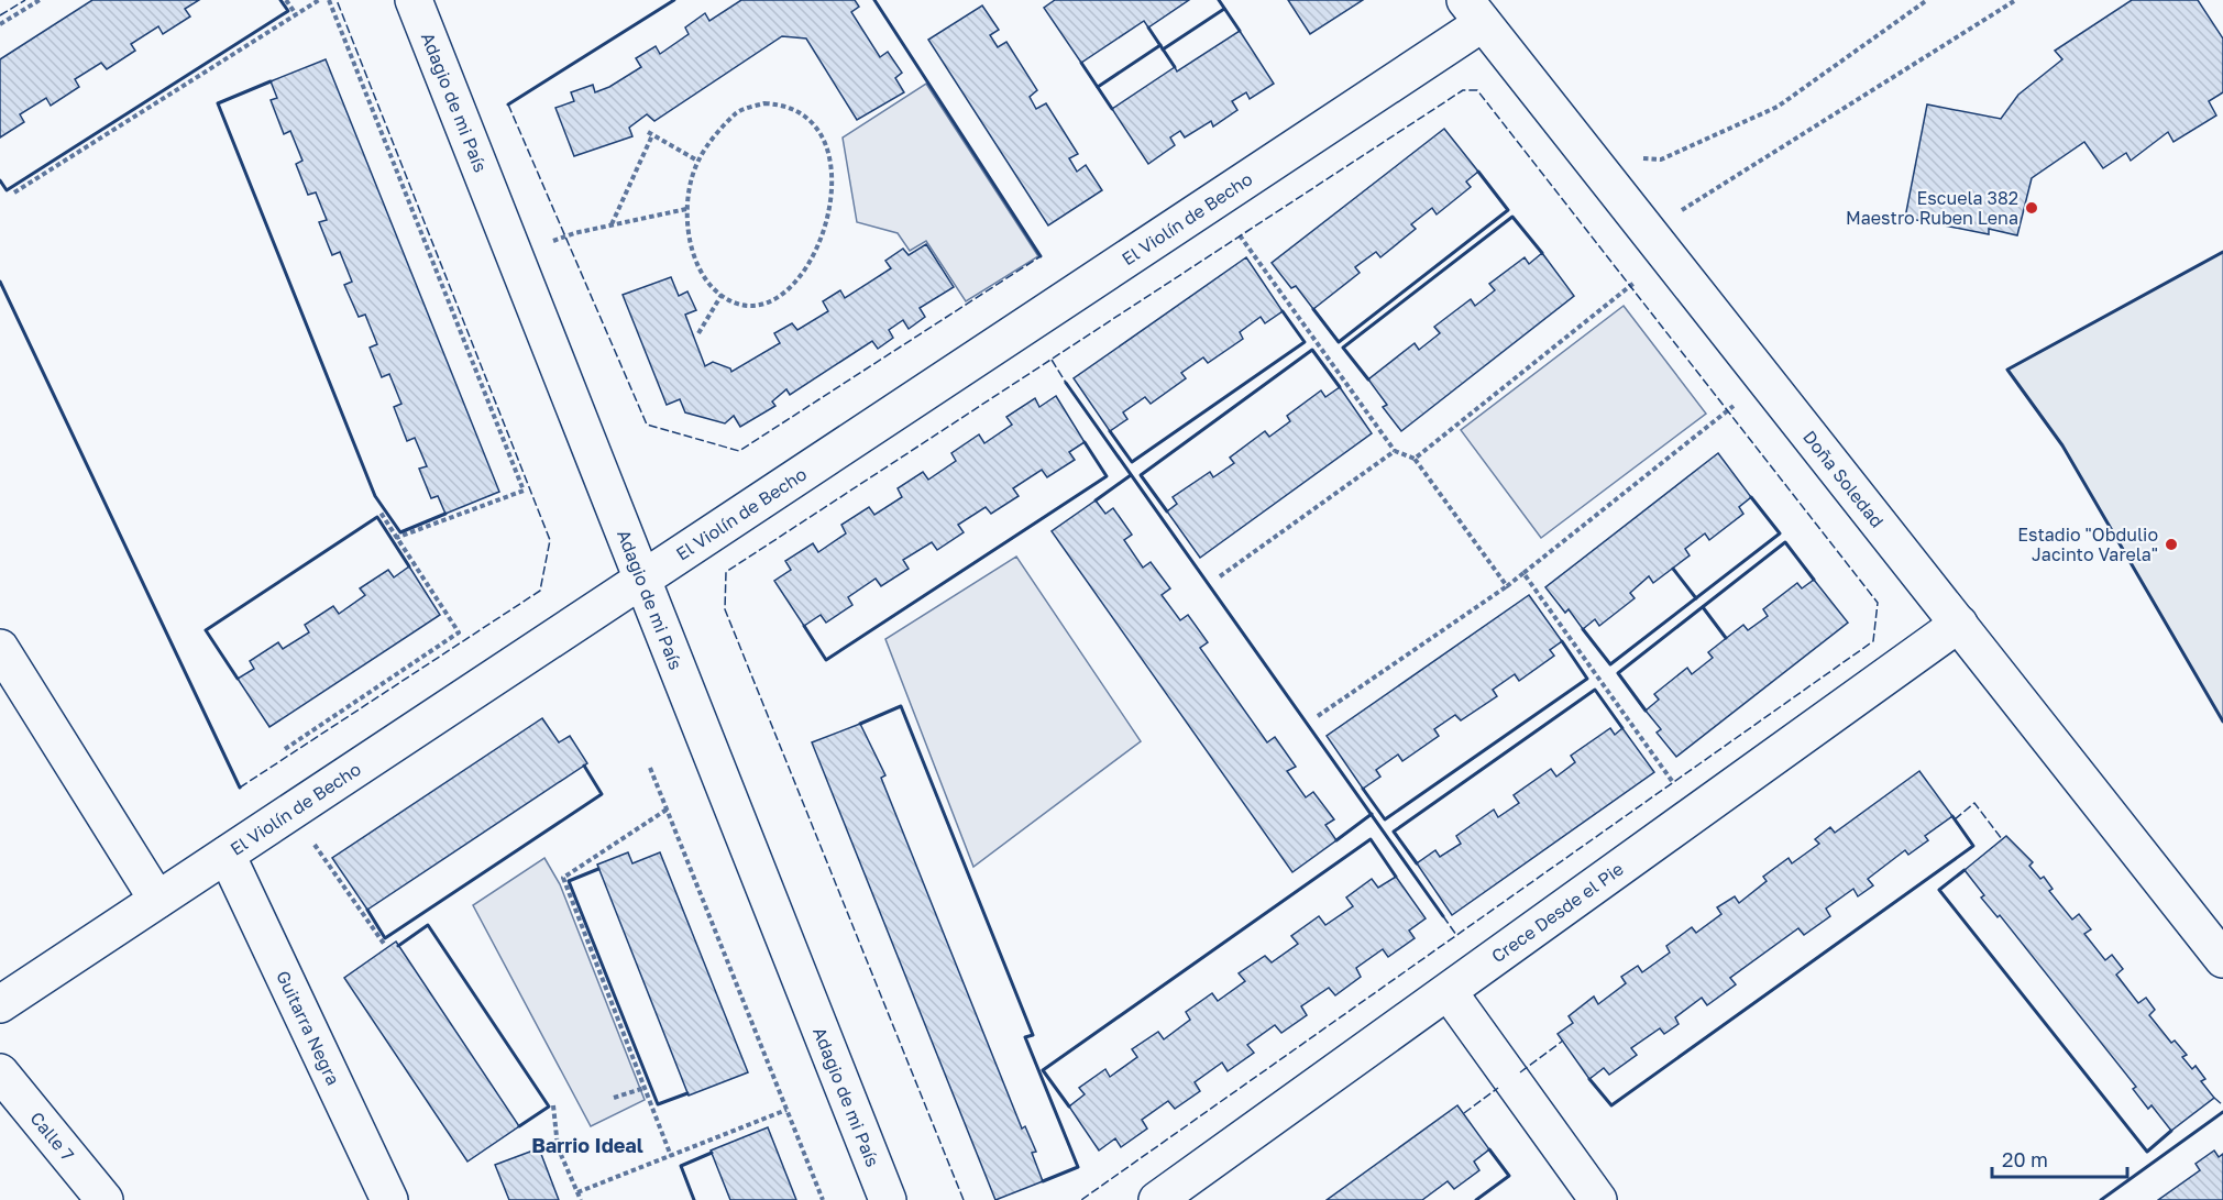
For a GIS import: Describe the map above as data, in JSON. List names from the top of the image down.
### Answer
{
  "streets": {
    "street": [
      "Adagio de mi País",
      "El Violín de Becho",
      "Doña Soledad",
      "Crece Desde el Pie",
      "Guitarra Negra",
      "Calle 7"
    ]
  },
  "crossings": [
    ["Adagio de mi País", "El Violín de Becho"],
    ["El Violín de Becho", "Doña Soledad"],
    ["El Violín de Becho", "Guitarra Negra"],
    ["Doña Soledad", "Crece Desde el Pie"]
  ],
  "districts": ["Barrio Ideal"],
  "places": ["Escuela 382 Maestro Ruben Lena", "Estadio \"Obdulio Jacinto Varela\""],
  "scale_bar": "20 m"
}
